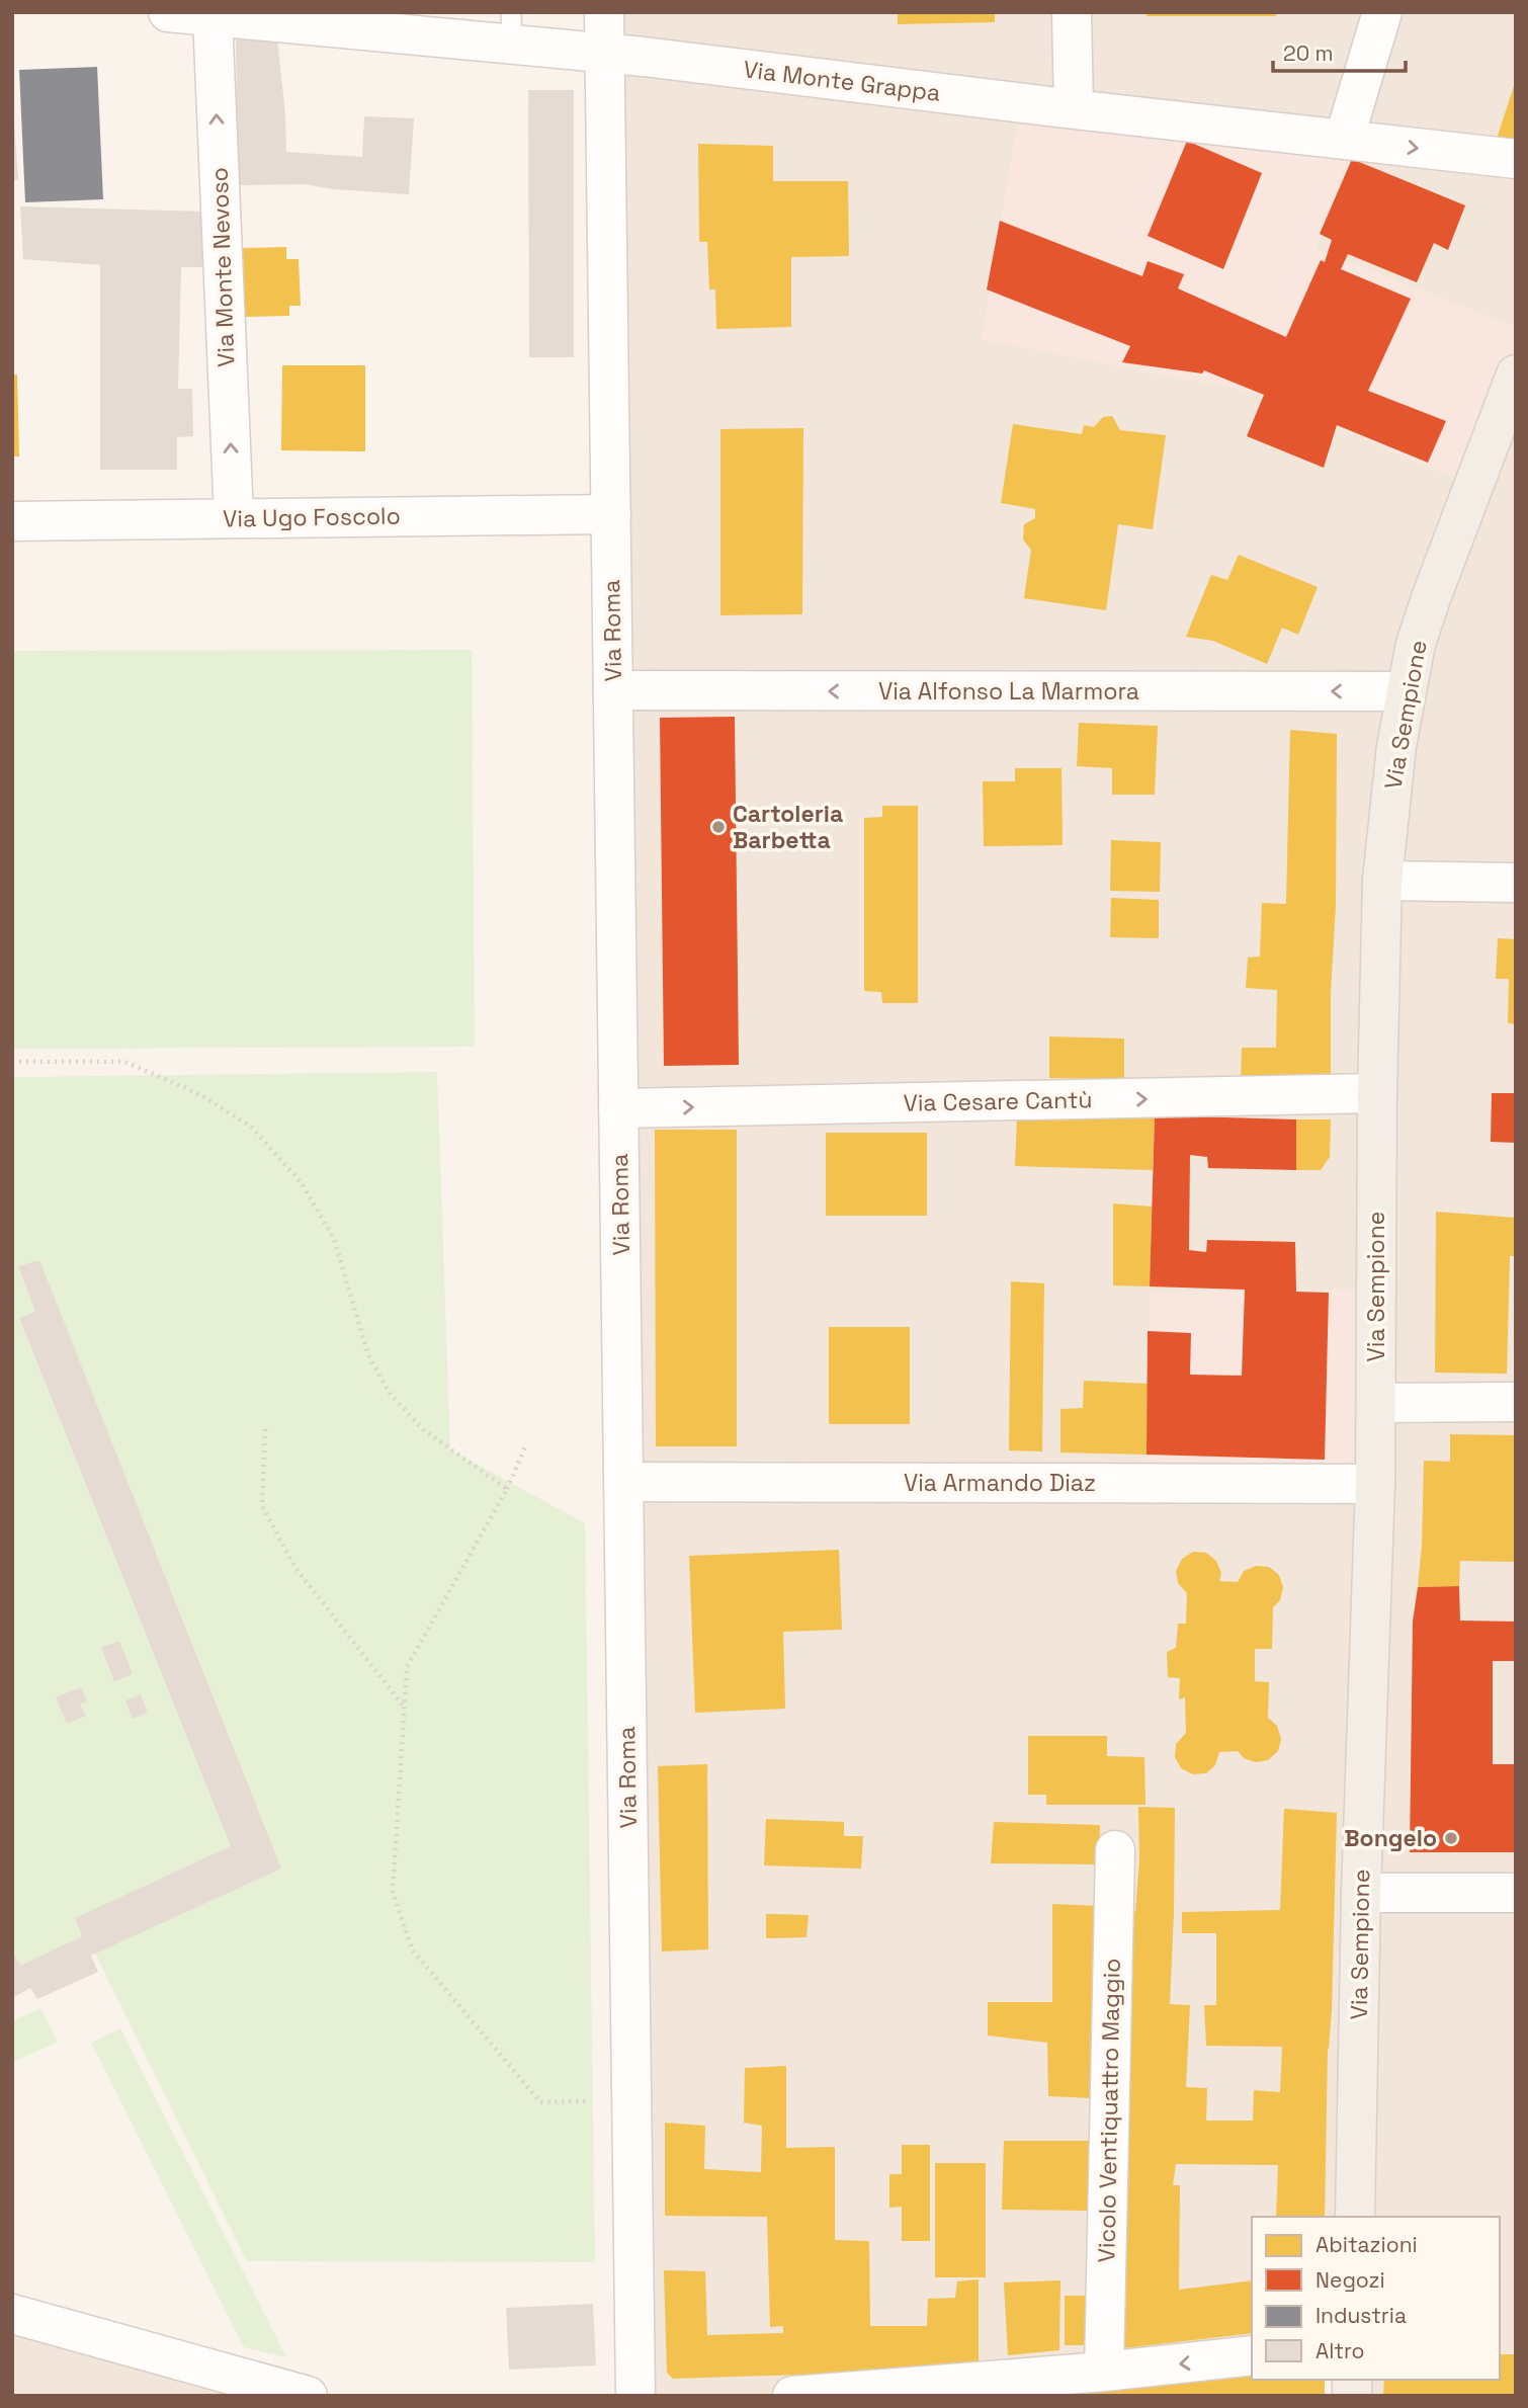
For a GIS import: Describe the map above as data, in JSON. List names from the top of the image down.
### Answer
{
  "streets": {
    "main road": ["Via Sempione"],
    "street": [
      "Via Monte Grappa",
      "Via Monte Nevoso",
      "Via Ugo Foscolo",
      "Via Roma",
      "Via Alfonso La Marmora",
      "Via Cesare Cantù",
      "Via Armando Diaz",
      "Vicolo Ventiquattro Maggio"
    ]
  },
  "crossings": [
    ["Via Monte Grappa", "Via Monte Nevoso"],
    ["Via Monte Grappa", "Via Roma"],
    ["Via Monte Nevoso", "Via Ugo Foscolo"],
    ["Via Ugo Foscolo", "Via Roma"],
    ["Via Roma", "Via Alfonso La Marmora"],
    ["Via Roma", "Via Cesare Cantù"],
    ["Via Roma", "Via Armando Diaz"],
    ["Via Alfonso La Marmora", "Via Sempione"],
    ["Via Sempione", "Via Cesare Cantù"],
    ["Via Sempione", "Via Armando Diaz"]
  ],
  "one_way": ["Via Monte Nevoso", "Via Alfonso La Marmora", "Via Cesare Cantù"],
  "places": ["Cartoleria Barbetta", "Bongelo"],
  "legend": [
    "Abitazioni",
    "Negozi",
    "Industria",
    "Altro"
  ],
  "scale_bar": "20 m"
}
